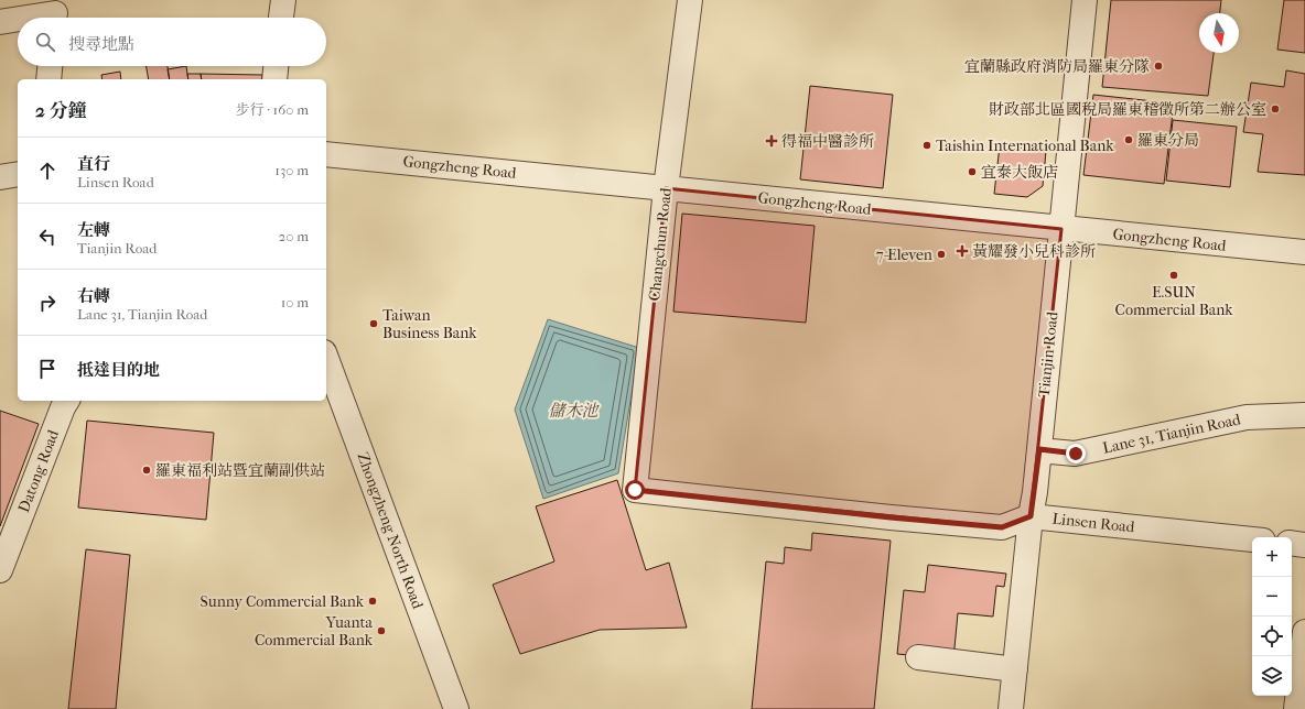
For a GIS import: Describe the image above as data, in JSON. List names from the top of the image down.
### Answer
{
  "streets": {
    "street": [
      "Gongzheng Road",
      "Changchun Road",
      "Tianjin Road",
      "Lane 31, Tianjin Road",
      "Datong Road",
      "Linsen Road",
      "Zhongzheng North Road"
    ]
  },
  "crossings": [
    ["Gongzheng Road", "Changchun Road"],
    ["Gongzheng Road", "Tianjin Road"],
    ["Changchun Road", "Linsen Road"],
    ["Tianjin Road", "Lane 31, Tianjin Road"],
    ["Tianjin Road", "Linsen Road"]
  ],
  "water": ["儲木池"],
  "places": {
    "other": [
      "宜蘭縣政府消防局羅東分隊",
      "財政部北區國稅局羅東稽徵所第二辦公室",
      "羅東分局",
      "Taishin International Bank",
      "宜泰大飯店",
      "7-Eleven",
      "E.SUN Commercial Bank",
      "Taiwan Business Bank",
      "羅東福利站暨宜蘭副供站",
      "Sunny Commercial Bank",
      "Yuanta Commercial Bank"
    ],
    "health": ["得福中醫診所", "黃耀發小兒科診所"]
  },
  "north": "bottom",
  "page": {
    "search": "搜尋地點",
    "heading": ["2 分鐘", "步行 · 160 m"],
    "list": [
      ["直行", "Linsen Road", "130 m"],
      ["左轉", "Tianjin Road", "20 m"],
      ["右轉", "Lane 31, Tianjin Road", "10 m"],
      "抵達目的地"
    ],
    "map_buttons": ["+", "−"]
  }
}
